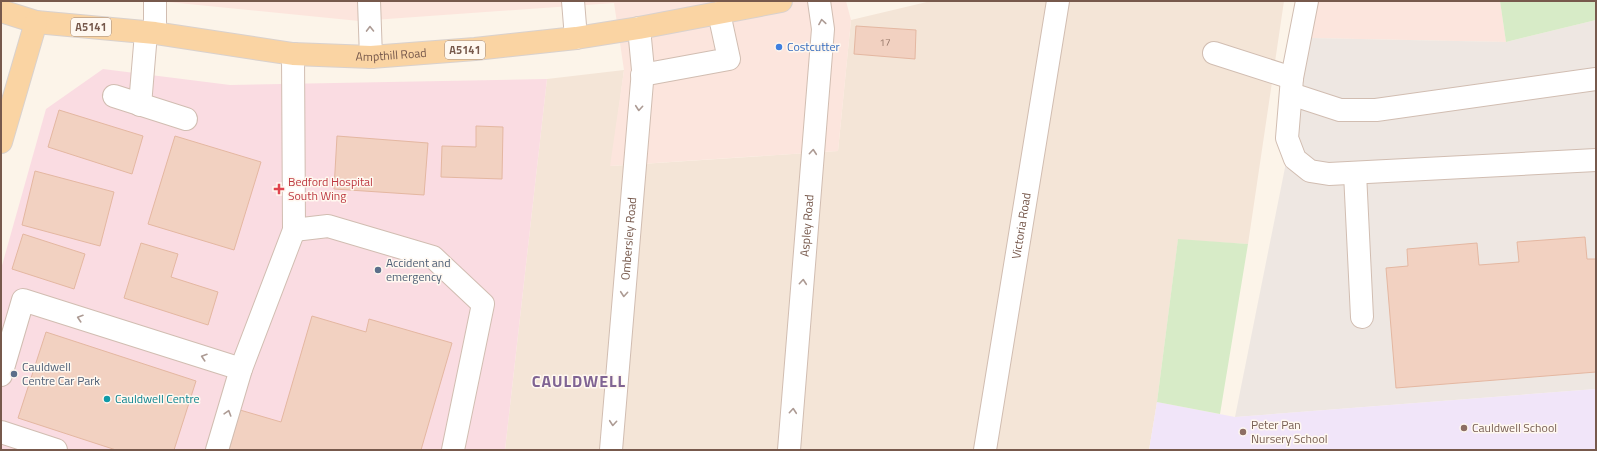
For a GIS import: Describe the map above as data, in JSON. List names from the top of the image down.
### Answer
{
  "streets": {
    "main road": ["A5141", "Ampthill Road"],
    "street": ["Aspley Road", "Victoria Road", "Ombersley Road"]
  },
  "crossings": [
    ["Ampthill Road", "Ombersley Road"]
  ],
  "one_way": ["Aspley Road", "Ombersley Road"],
  "districts": ["CAULDWELL"],
  "places": {
    "other": [
      "Costcutter",
      "Accident and emergency",
      "Cauldwell Centre Car Park",
      "Cauldwell Centre",
      "Cauldwell School",
      "Peter Pan Nursery School"
    ],
    "health": ["Bedford Hospital South Wing"]
  },
  "house_numbers": ["17"]
}
